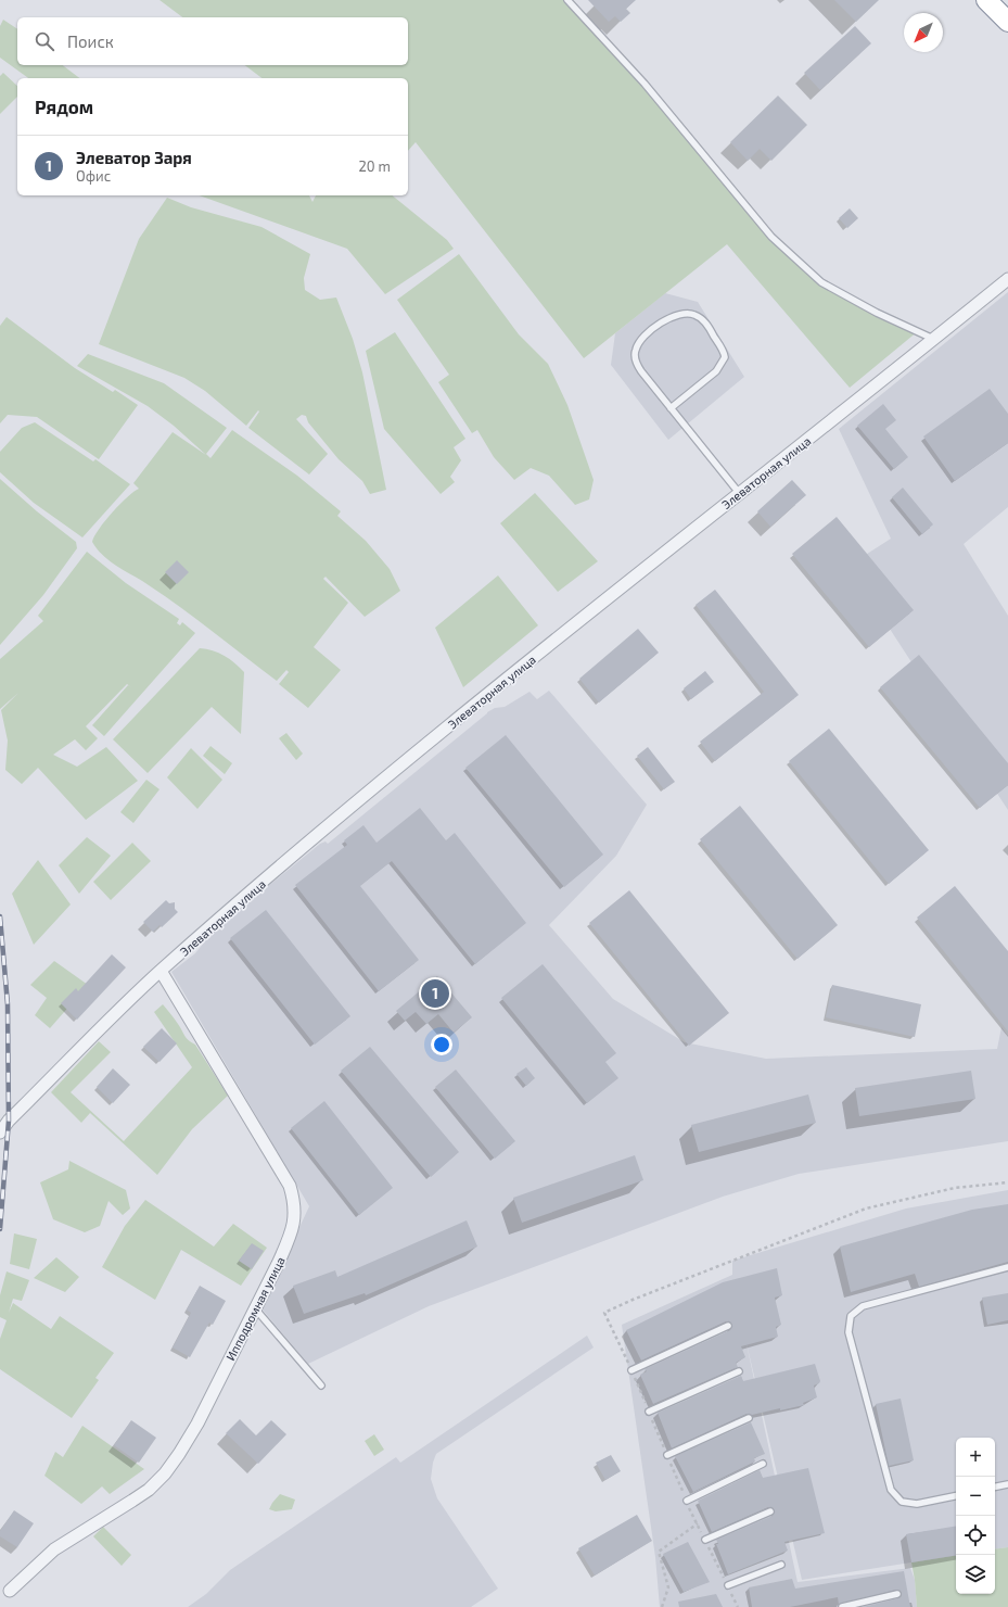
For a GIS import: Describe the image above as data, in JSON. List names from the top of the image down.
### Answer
{
  "streets": {
    "street": ["Элеваторная улица", "Ипподромная улица"]
  },
  "crossings": [
    ["Элеваторная улица", "Ипподромная улица"]
  ],
  "north": "bottom left",
  "page": {
    "search": "Поиск",
    "heading": "Рядом",
    "list": [
      {
        "mark": "1",
        "name": "Элеватор Заря",
        "note": "Офис",
        "value": "20 m"
      }
    ],
    "pins": "1",
    "map_buttons": ["+", "−"]
  }
}
